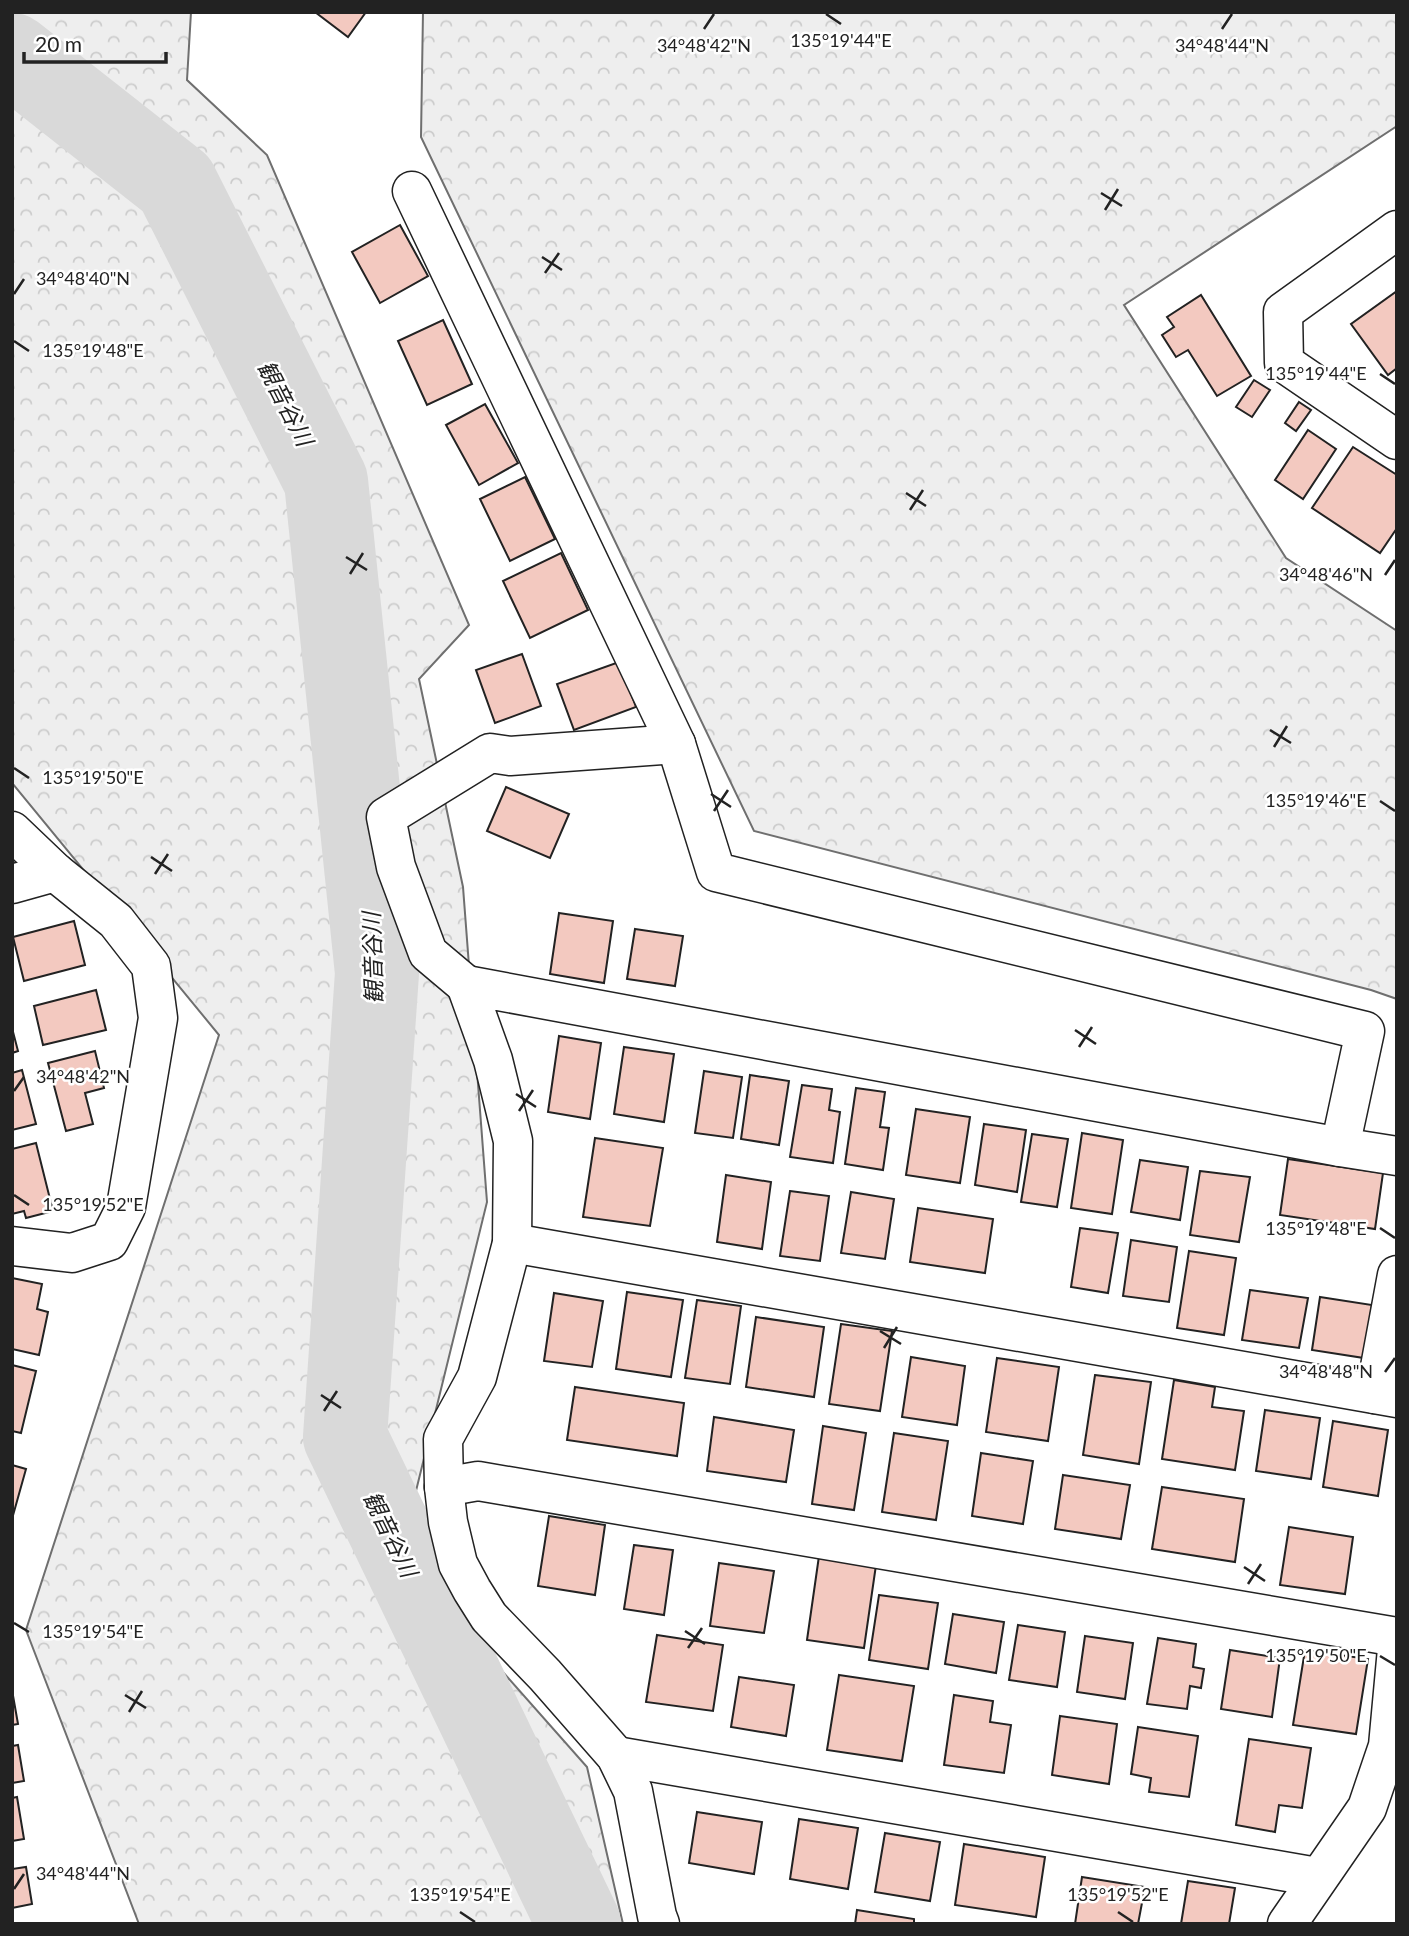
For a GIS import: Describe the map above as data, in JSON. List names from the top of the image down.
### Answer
{
  "water": ["観音谷川"],
  "scale_bar": "20 m",
  "coordinates": [
    "135°19'44\"E",
    "34°48'42\"N",
    "34°48'44\"N",
    "34°48'40\"N",
    "135°19'48\"E",
    "34°48'46\"N",
    "135°19'50\"E",
    "135°19'46\"E",
    "135°19'52\"E",
    "34°48'48\"N",
    "135°19'54\"E"
  ]
}
